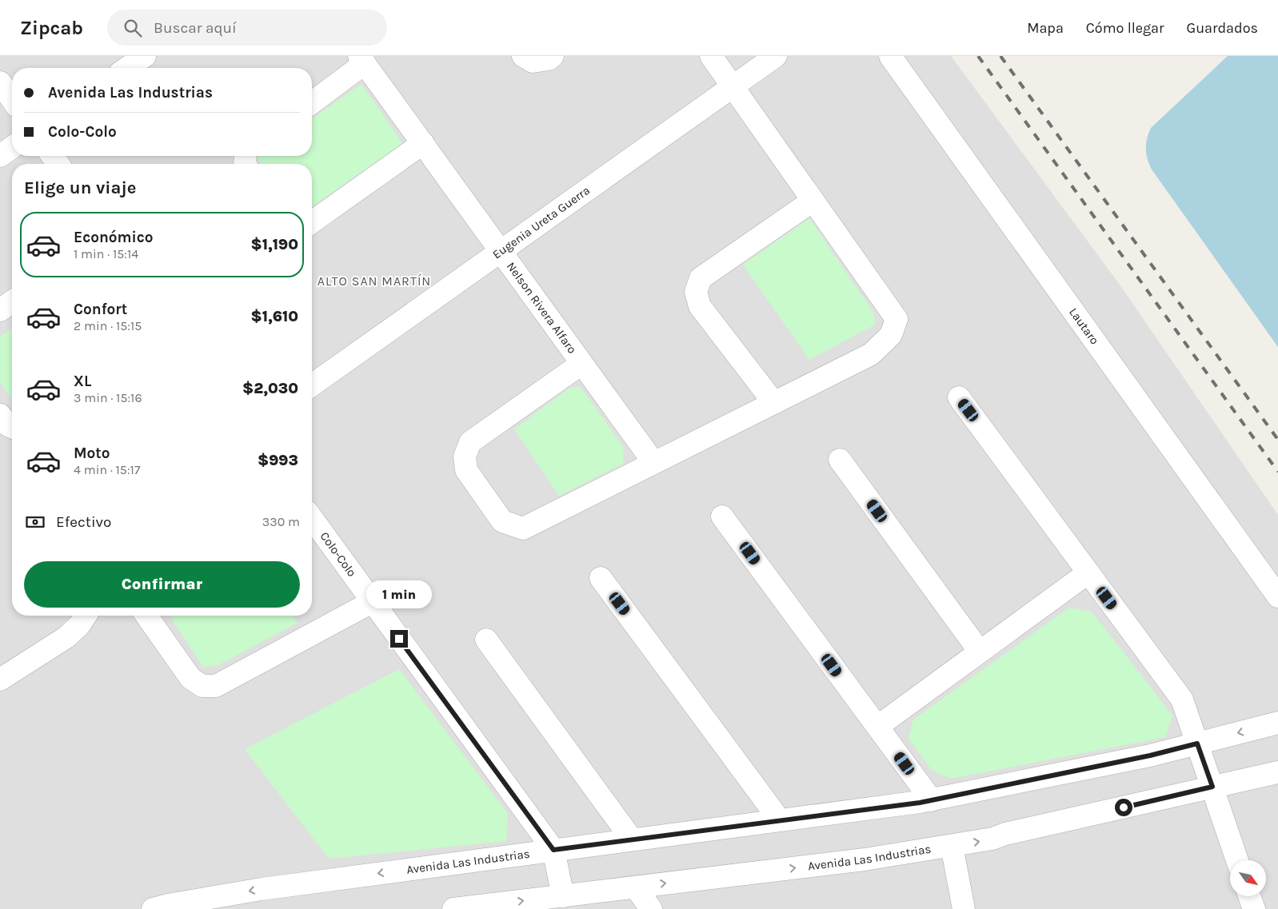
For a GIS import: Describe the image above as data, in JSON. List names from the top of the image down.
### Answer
{
  "streets": {
    "street": [
      "Eugenia Ureta Guerra",
      "Nelson Rivera Alfaro",
      "Lautaro",
      "Colo-Colo",
      "Avenida Las Industrias"
    ]
  },
  "crossings": [
    ["Eugenia Ureta Guerra", "Nelson Rivera Alfaro"],
    ["Colo-Colo", "Avenida Las Industrias"]
  ],
  "districts": ["ALTO SAN MARTÍN"],
  "north": "bottom right",
  "page": {
    "header": "Zipcab",
    "search": "Buscar aquí",
    "nav": ["Mapa", "Cómo llegar", "Guardados"],
    "banner": ["Avenida Las Industrias", "Colo-Colo"],
    "heading": "Elige un viaje",
    "list": [
      {
        "name": "Económico",
        "note": "1 min · 15:14",
        "value": "$1,190"
      },
      {
        "name": "Confort",
        "note": "2 min · 15:15",
        "value": "$1,610"
      },
      {
        "name": "XL",
        "note": "3 min · 15:16",
        "value": "$2,030"
      },
      {
        "name": "Moto",
        "note": "4 min · 15:17",
        "value": "$993"
      }
    ],
    "pay": ["Efectivo", "330 m"],
    "buttons": "Confirmar",
    "bubble": "1 min"
  }
}
